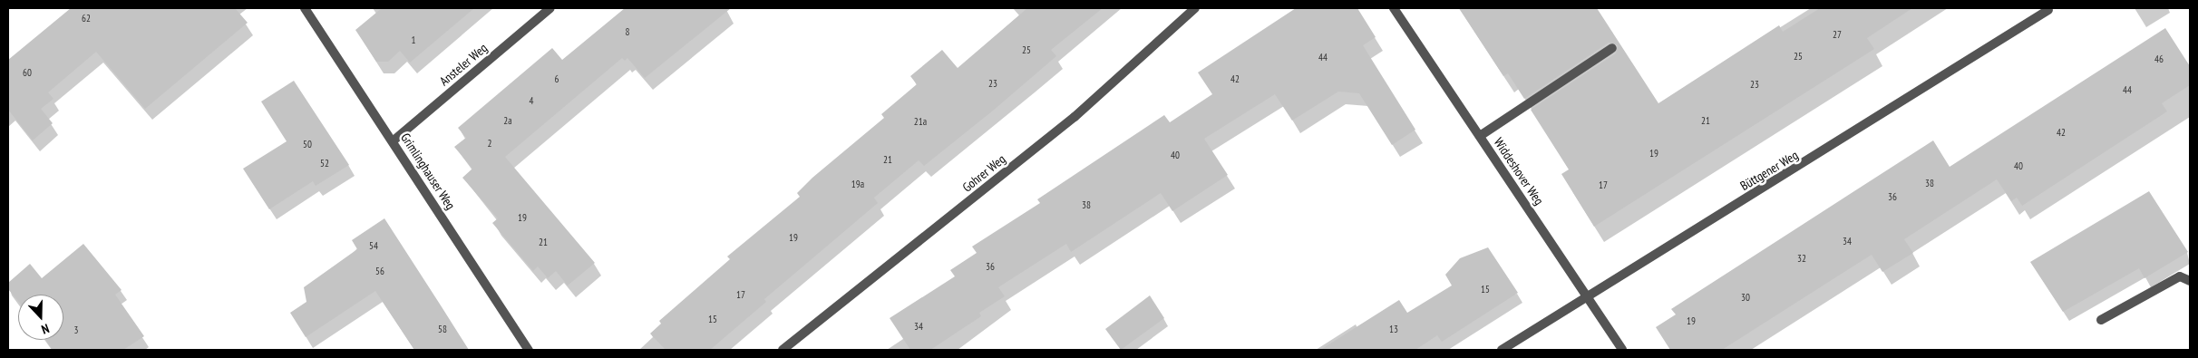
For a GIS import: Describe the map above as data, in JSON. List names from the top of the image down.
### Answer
{
  "streets": {
    "street": [
      "Ansteler Weg",
      "Büttgener Weg",
      "Grimlinghauser Weg",
      "Widdeshover Weg",
      "Gohrer Weg"
    ]
  },
  "crossings": [
    ["Ansteler Weg", "Grimlinghauser Weg"],
    ["Büttgener Weg", "Widdeshover Weg"]
  ],
  "house_numbers": [
    "62",
    "8",
    "27",
    "1",
    "25",
    "25",
    "44",
    "46",
    "60",
    "6",
    "42",
    "23",
    "23",
    "44",
    "4",
    "2a",
    "21",
    "21a",
    "42",
    "2",
    "50",
    "19",
    "40",
    "21",
    "52",
    "40",
    "38",
    "19a",
    "17",
    "36",
    "38",
    "19",
    "19",
    "34",
    "21",
    "54",
    "32",
    "36",
    "56",
    "15",
    "17",
    "30",
    "15",
    "19",
    "34",
    "58",
    "13",
    "3"
  ],
  "north": "bottom"
}
